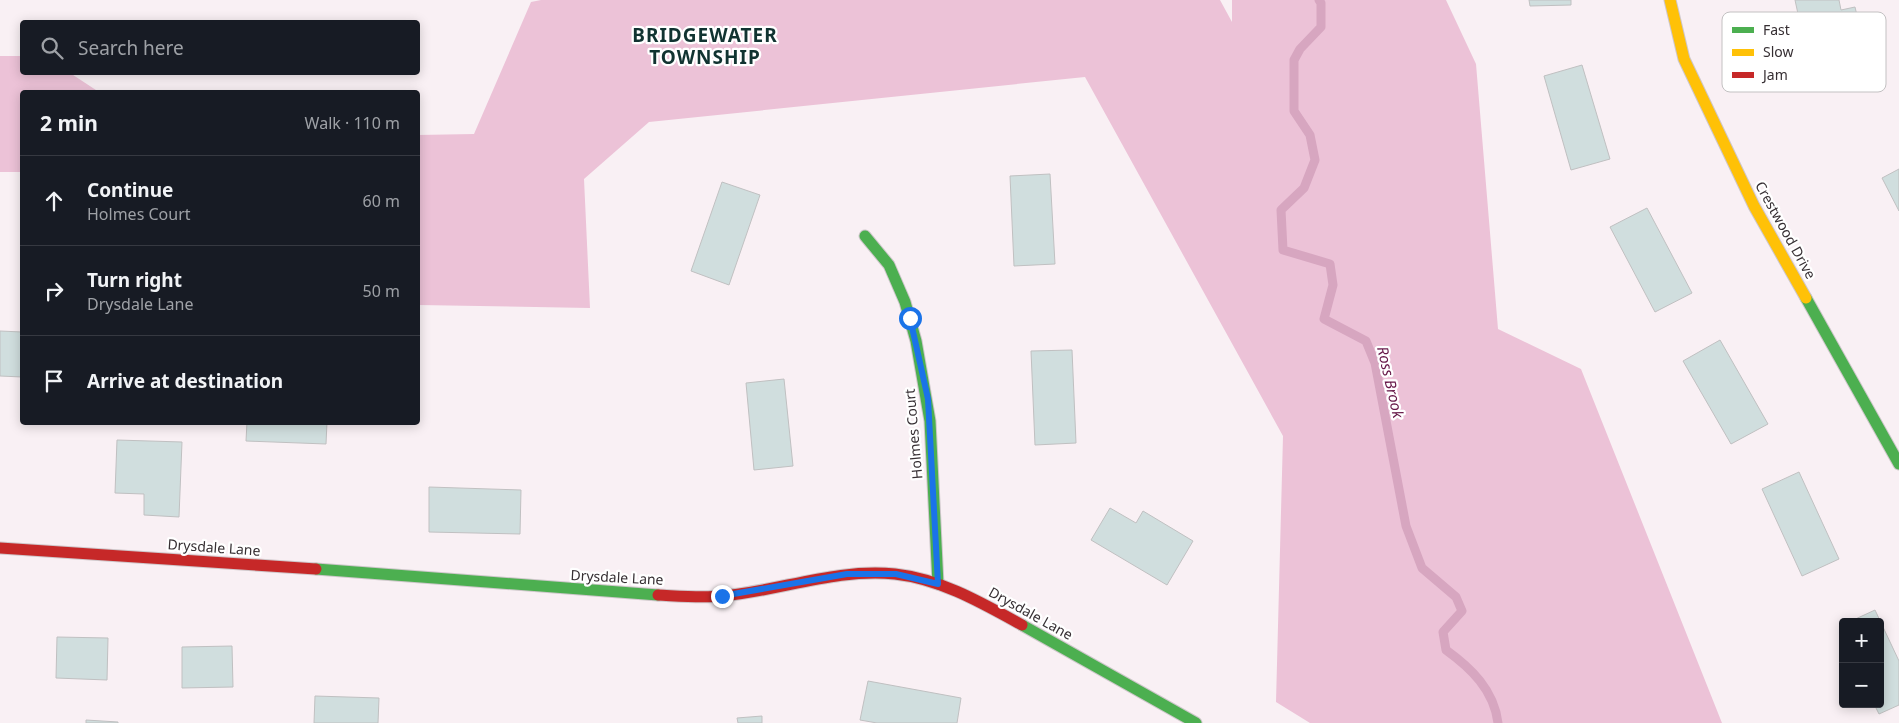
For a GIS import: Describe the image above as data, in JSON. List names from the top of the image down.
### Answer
{
  "streets": {
    "street": ["Crestwood Drive", "Holmes Court", "Drysdale Lane"]
  },
  "crossings": [
    ["Holmes Court", "Drysdale Lane"]
  ],
  "districts": ["BRIDGEWATER TOWNSHIP"],
  "water": ["Ross Brook"],
  "legend": ["Fast", "Slow", "Jam"],
  "page": {
    "search": "Search here",
    "heading": ["2 min", "Walk · 110 m"],
    "list": [
      ["Continue", "Holmes Court", "60 m"],
      ["Turn right", "Drysdale Lane", "50 m"],
      "Arrive at destination"
    ],
    "map_buttons": ["+", "−"]
  }
}
